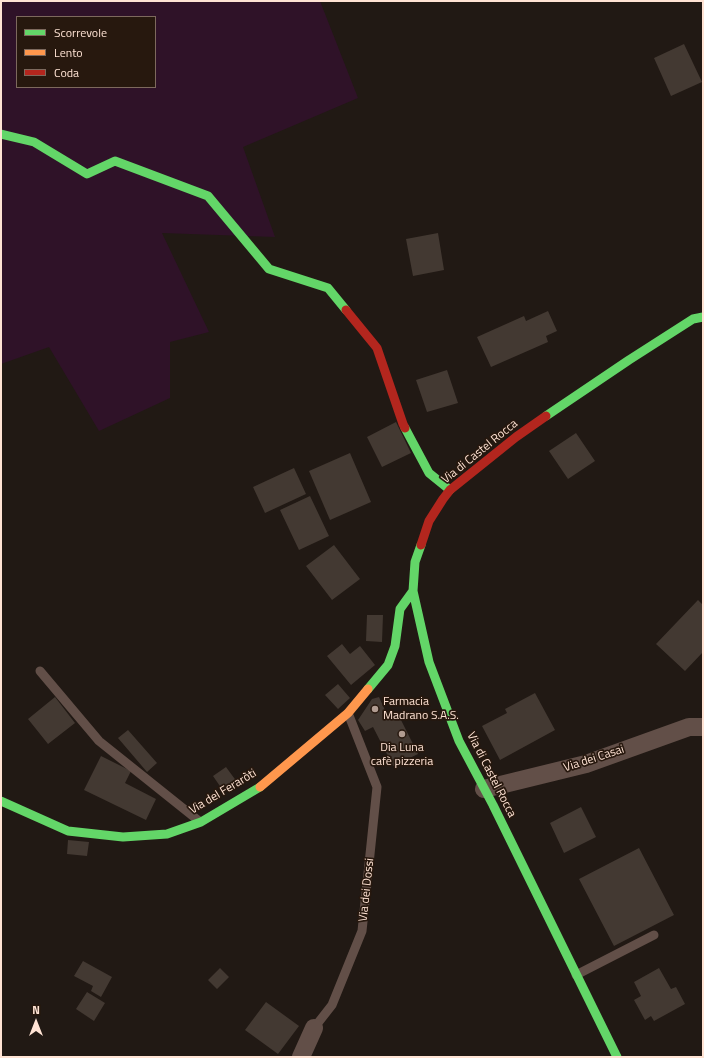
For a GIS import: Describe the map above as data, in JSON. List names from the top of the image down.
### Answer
{
  "streets": {
    "street": [
      "Via di Castel Rocca",
      "Via dei Casai",
      "Via del Feraròti",
      "Via dei Dossi"
    ]
  },
  "crossings": [
    ["Via di Castel Rocca", "Via dei Casai"],
    ["Via di Castel Rocca", "Via del Feraròti"],
    ["Via del Feraròti", "Via dei Dossi"]
  ],
  "places": ["Farmacia Madrano S.A.S.", "Dia Luna cafè pizzeria"],
  "legend": ["Scorrevole", "Lento", "Coda"],
  "north": "top"
}
